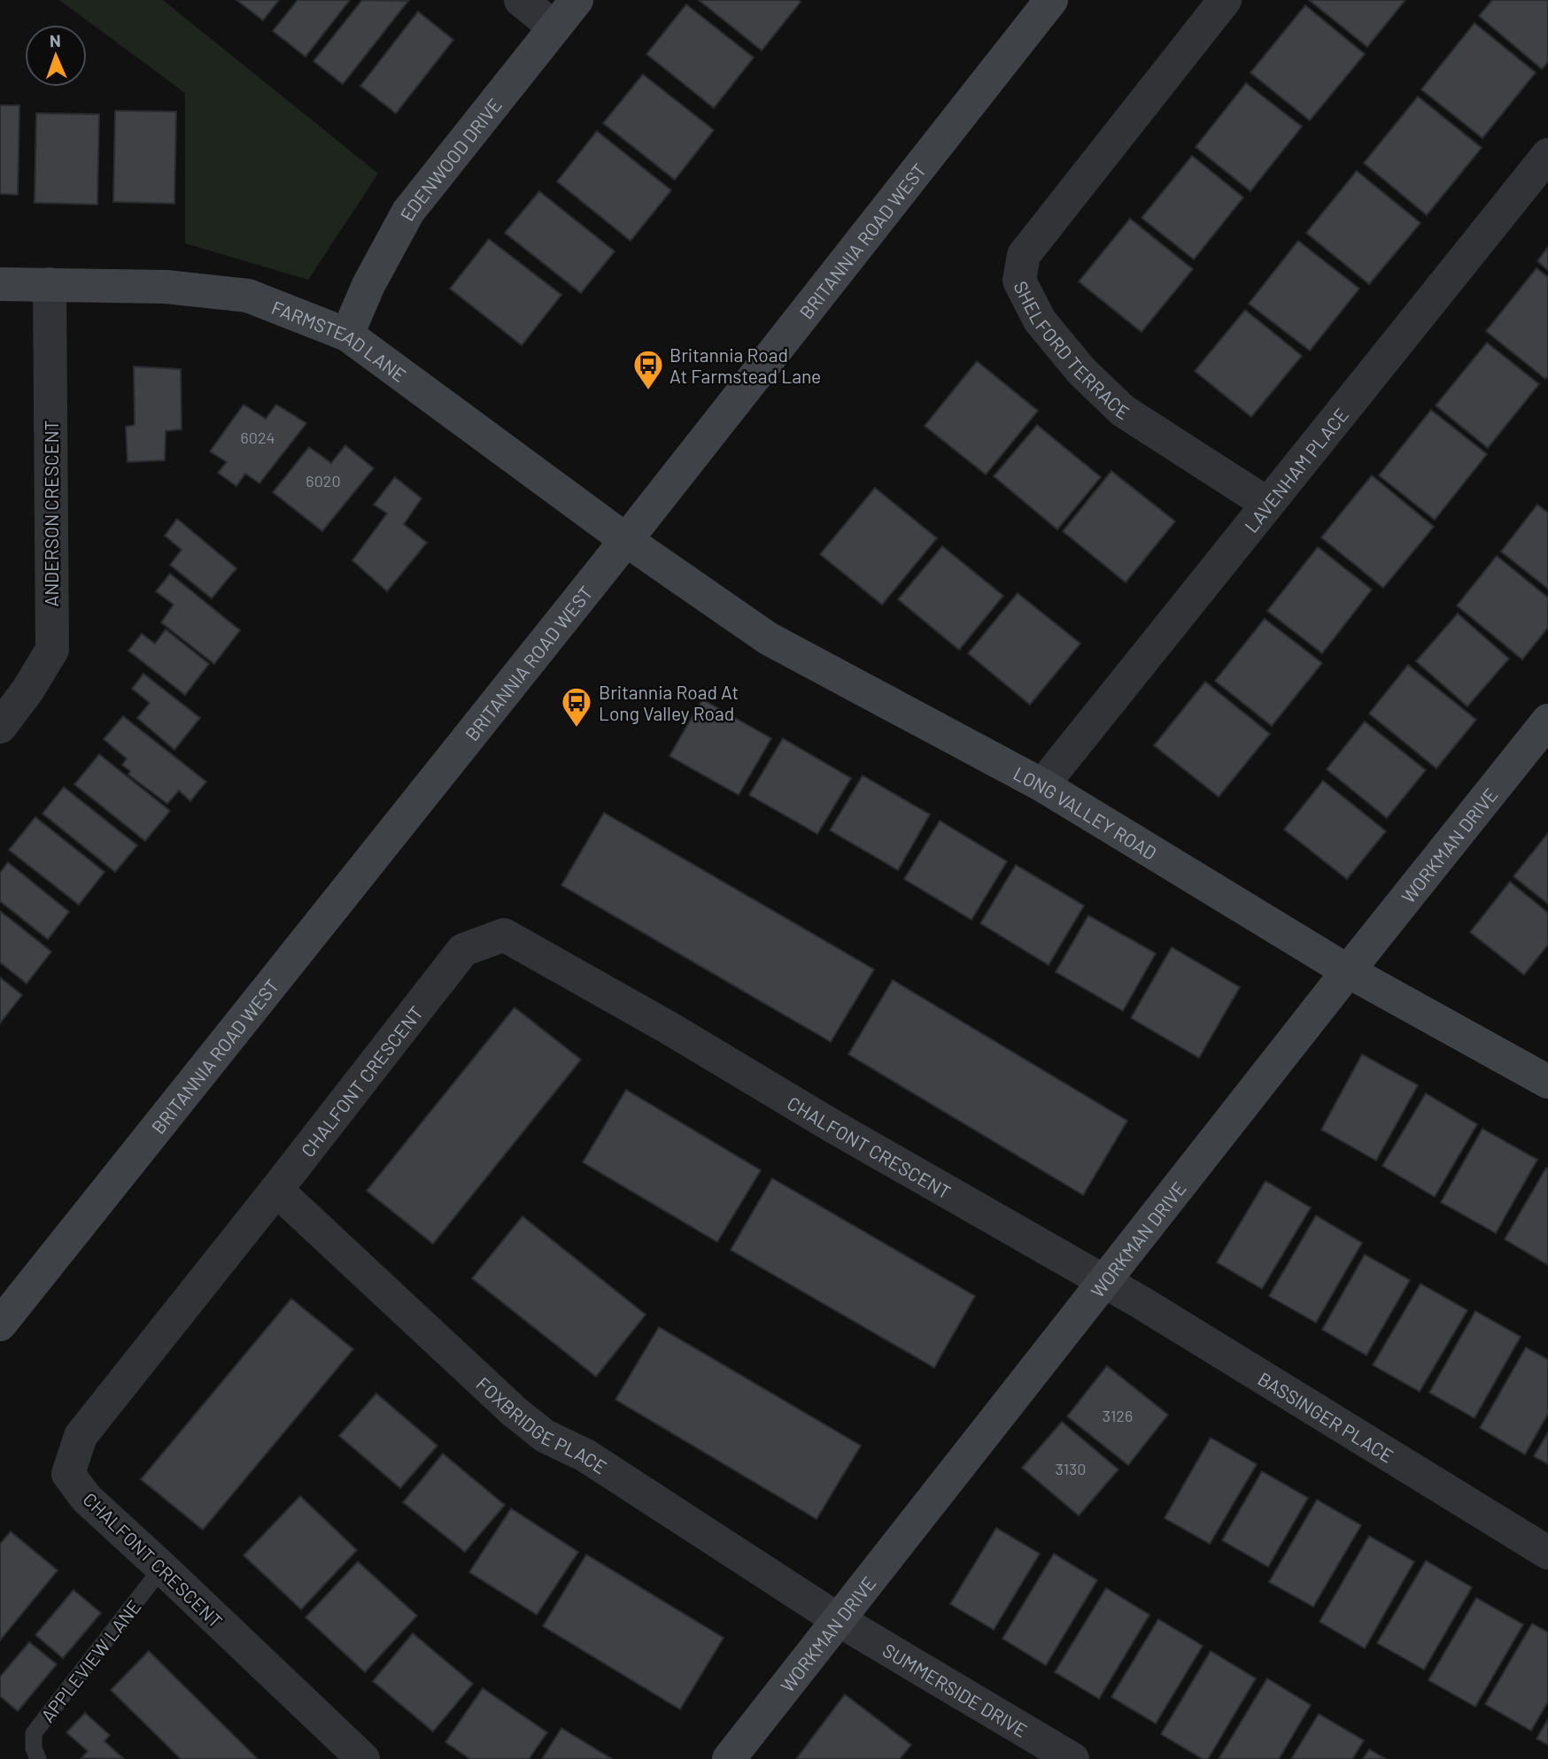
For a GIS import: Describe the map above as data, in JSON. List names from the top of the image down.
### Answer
{
  "streets": {
    "street": [
      "EDENWOOD DRIVE",
      "BRITANNIA ROAD WEST",
      "FARMSTEAD LANE",
      "SHELFORD TERRACE",
      "LAVENHAM PLACE",
      "ANDERSON CRESCENT",
      "LONG VALLEY ROAD",
      "WORKMAN DRIVE",
      "CHALFONT CRESCENT",
      "BASSINGER PLACE",
      "FOXBRIDGE PLACE",
      "SUMMERSIDE DRIVE"
    ],
    "lane": ["APPLEVIEW LANE"]
  },
  "crossings": [
    ["EDENWOOD DRIVE", "FARMSTEAD LANE"],
    ["BRITANNIA ROAD WEST", "FARMSTEAD LANE"],
    ["BRITANNIA ROAD WEST", "LONG VALLEY ROAD"],
    ["FARMSTEAD LANE", "ANDERSON CRESCENT"],
    ["FARMSTEAD LANE", "LONG VALLEY ROAD"],
    ["SHELFORD TERRACE", "LAVENHAM PLACE"],
    ["LAVENHAM PLACE", "LONG VALLEY ROAD"],
    ["LONG VALLEY ROAD", "WORKMAN DRIVE"],
    ["WORKMAN DRIVE", "CHALFONT CRESCENT"],
    ["WORKMAN DRIVE", "BASSINGER PLACE"],
    ["WORKMAN DRIVE", "FOXBRIDGE PLACE"],
    ["WORKMAN DRIVE", "SUMMERSIDE DRIVE"],
    ["CHALFONT CRESCENT", "BASSINGER PLACE"],
    ["CHALFONT CRESCENT", "FOXBRIDGE PLACE"],
    ["CHALFONT CRESCENT", "APPLEVIEW LANE"],
    ["FOXBRIDGE PLACE", "SUMMERSIDE DRIVE"]
  ],
  "places": {
    "bus stop": ["Britannia Road At Farmstead Lane", "Britannia Road At Long Valley Road"]
  },
  "house_numbers": [
    "6024",
    "6020",
    "3126",
    "3130"
  ],
  "north": "top"
}
